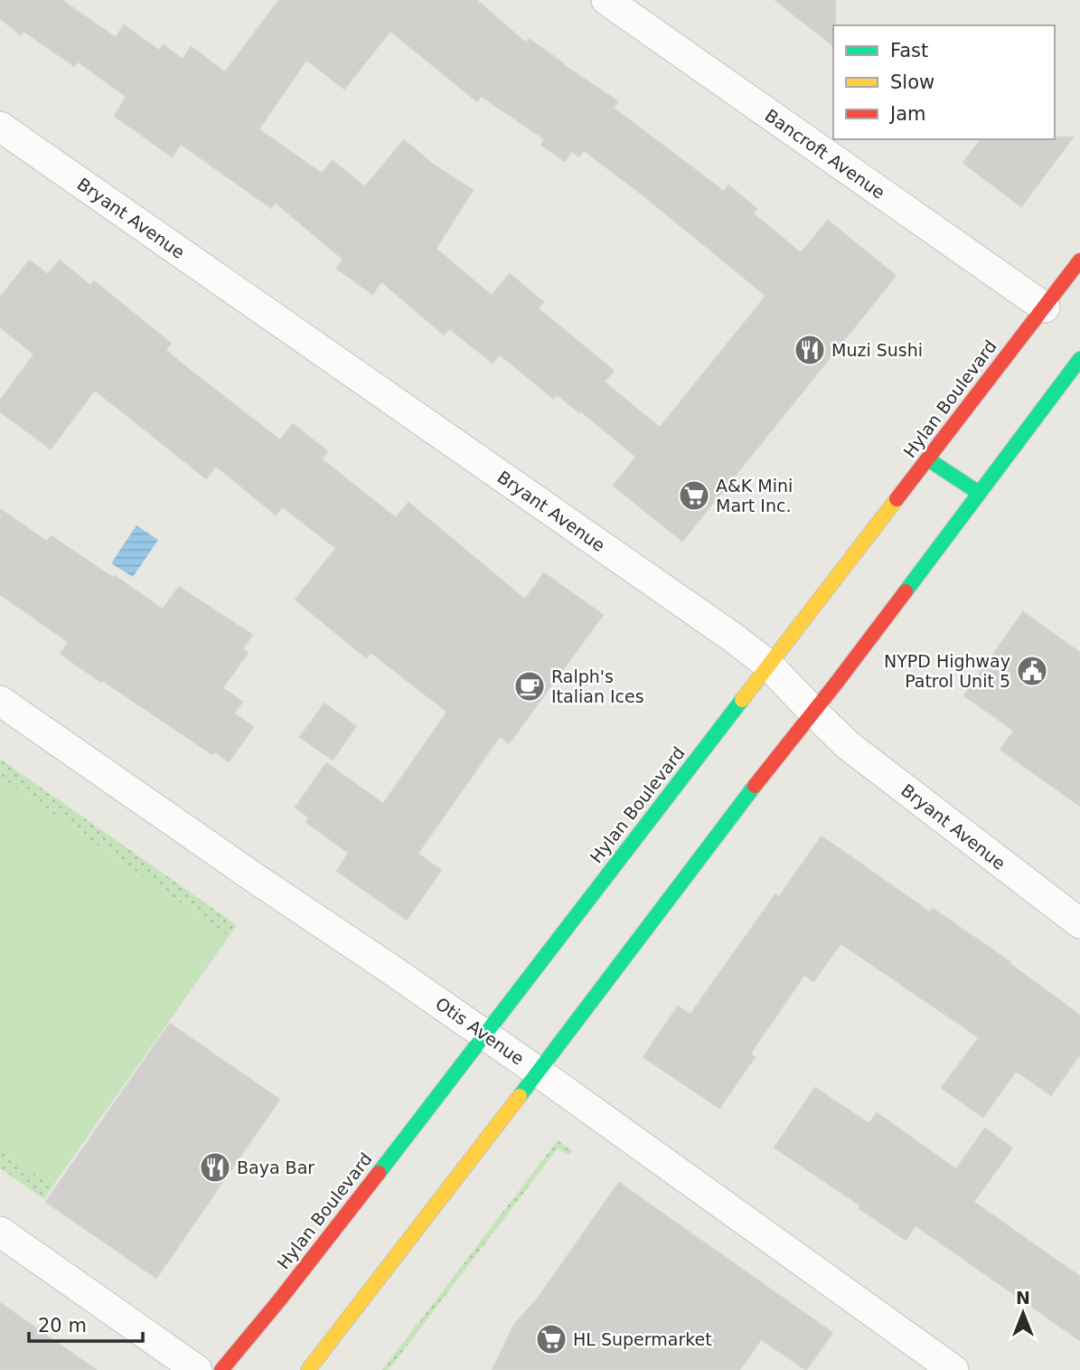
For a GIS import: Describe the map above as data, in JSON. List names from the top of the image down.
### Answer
{
  "streets": {
    "main road": ["Hylan Boulevard"],
    "street": ["Bancroft Avenue", "Bryant Avenue", "Otis Avenue"]
  },
  "crossings": [
    ["Bancroft Avenue", "Hylan Boulevard"],
    ["Bryant Avenue", "Hylan Boulevard"],
    ["Hylan Boulevard", "Otis Avenue"]
  ],
  "places": {
    "restaurant": ["Muzi Sushi", "Baya Bar"],
    "supermarket": ["A&K Mini Mart Inc.", "HL Supermarket"],
    "public building": ["NYPD Highway Patrol Unit 5"],
    "cafe": ["Ralph's Italian Ices"]
  },
  "legend": ["Fast", "Slow", "Jam"],
  "scale_bar": "20 m",
  "north": "top"
}
